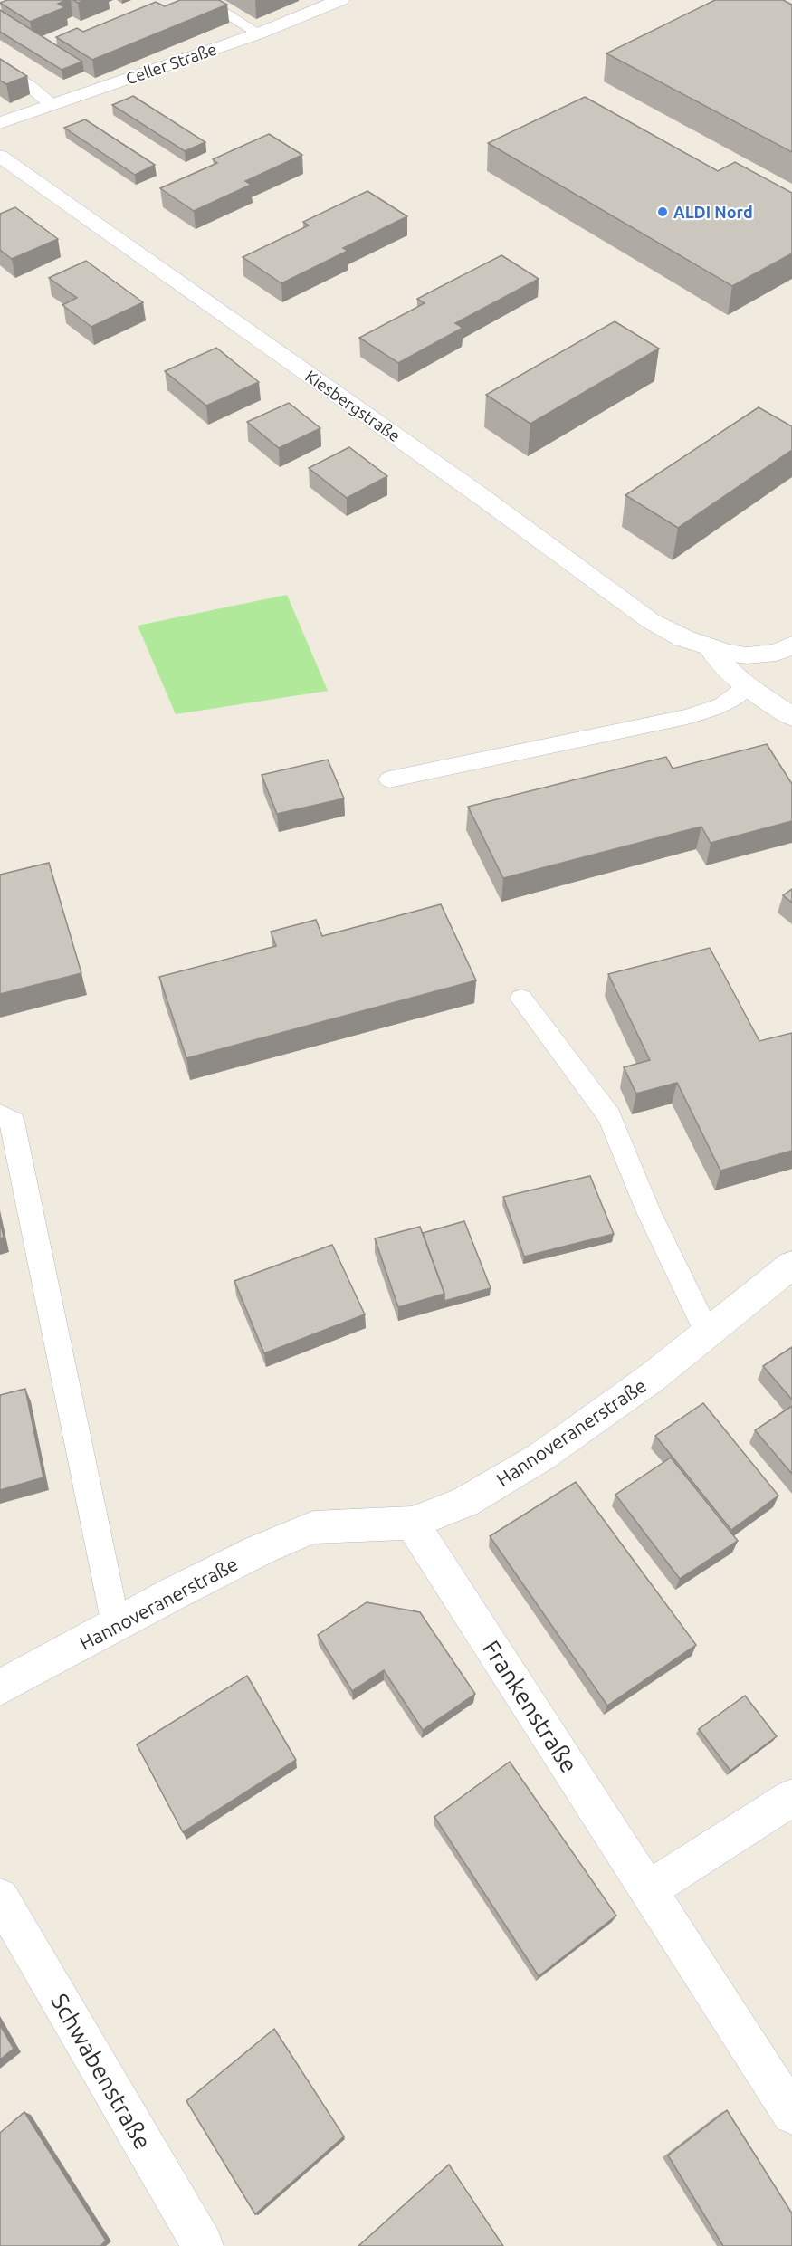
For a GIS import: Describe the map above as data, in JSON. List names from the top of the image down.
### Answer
{
  "streets": {
    "street": [
      "Celler Straße",
      "Kiesbergstraße",
      "Hannoveranerstraße",
      "Frankenstraße",
      "Schwabenstraße"
    ]
  },
  "crossings": [
    ["Hannoveranerstraße", "Frankenstraße"]
  ],
  "places": ["ALDI Nord"]
}
